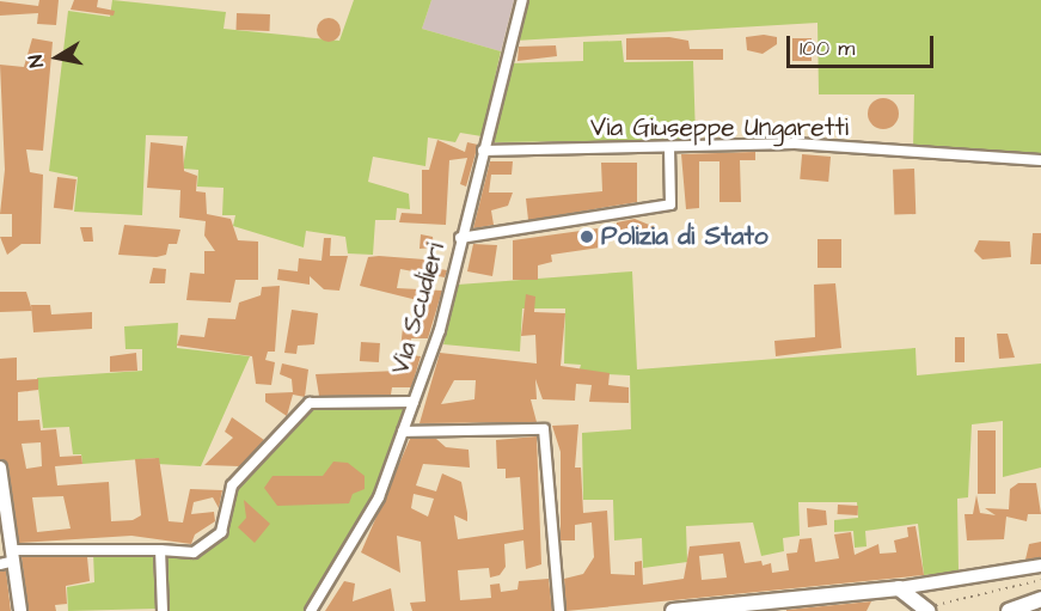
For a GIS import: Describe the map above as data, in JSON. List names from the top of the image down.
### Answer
{
  "streets": {
    "street": ["Via Giuseppe Ungaretti", "Via Scudieri"]
  },
  "crossings": [
    ["Via Giuseppe Ungaretti", "Via Scudieri"]
  ],
  "places": ["Polizia di Stato"],
  "scale_bar": "100 m",
  "north": "left"
}
